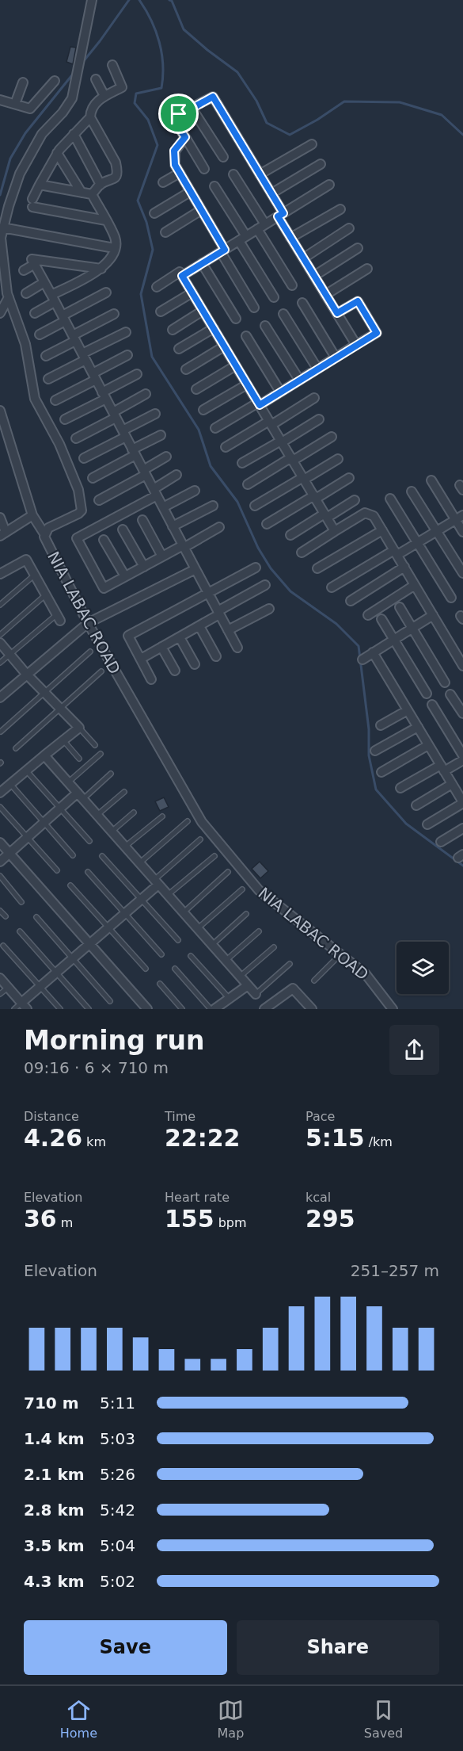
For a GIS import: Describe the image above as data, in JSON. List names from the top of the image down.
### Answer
{
  "streets": {
    "street": ["NIA LABAC ROAD"]
  },
  "page": {
    "heading": ["Morning run", "09:16 · 6 × 710 m"],
    "stats": [
      ["Distance", "4.26 km"],
      ["Time", "22:22"],
      ["Pace", "5:15 /km"],
      ["Elevation", "36 m"],
      ["Heart rate", "155 bpm"],
      ["kcal", "295"]
    ],
    "chart": ["Elevation", "251–257 m"],
    "list": [
      {
        "name": "710 m",
        "note": "5:11"
      },
      {
        "name": "1.4 km",
        "note": "5:03"
      },
      {
        "name": "2.1 km",
        "note": "5:26"
      },
      {
        "name": "2.8 km",
        "note": "5:42"
      },
      {
        "name": "3.5 km",
        "note": "5:04"
      },
      {
        "name": "4.3 km",
        "note": "5:02"
      }
    ],
    "buttons": ["Save", "Share"],
    "tabs": ["Home", "Map", "Saved"]
  }
}
